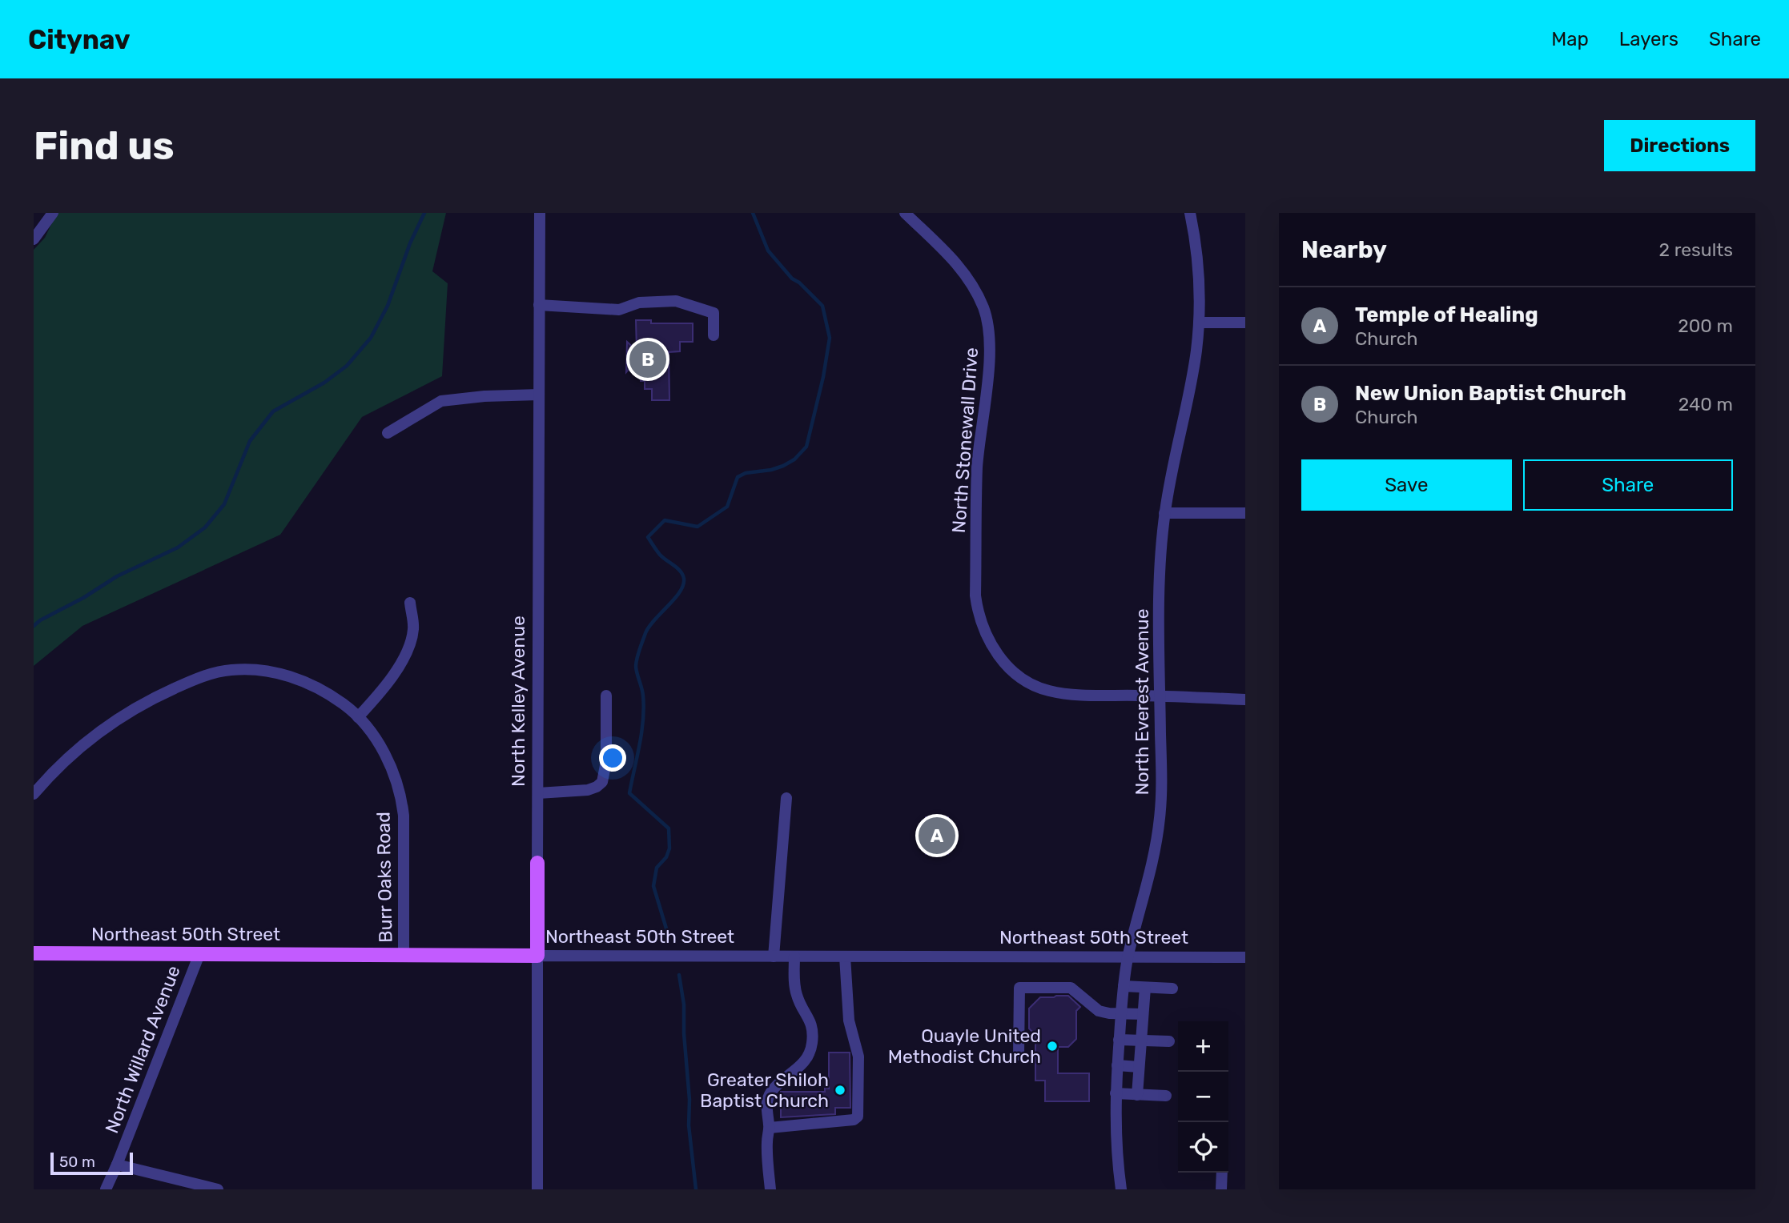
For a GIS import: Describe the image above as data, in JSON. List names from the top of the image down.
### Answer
{
  "streets": {
    "main road": ["North Kelley Avenue", "Northeast 50th Street"],
    "street": [
      "North Stonewall Drive",
      "North Everest Avenue",
      "Burr Oaks Road",
      "North Willard Avenue"
    ]
  },
  "crossings": [
    ["North Stonewall Drive", "North Everest Avenue"],
    ["North Kelley Avenue", "Northeast 50th Street"],
    ["North Everest Avenue", "Northeast 50th Street"],
    ["Burr Oaks Road", "Northeast 50th Street"],
    ["Northeast 50th Street", "North Willard Avenue"]
  ],
  "places": ["Quayle United Methodist Church", "Greater Shiloh Baptist Church"],
  "scale_bar": "50 m",
  "page": {
    "header": "Citynav",
    "nav": ["Map", "Layers", "Share"],
    "buttons": [
      "Directions",
      ["Save", "Share"]
    ],
    "title": "Find us",
    "heading": ["Nearby", "2 results"],
    "list": [
      {
        "mark": "A",
        "name": "Temple of Healing",
        "note": "Church",
        "value": "200 m"
      },
      {
        "mark": "B",
        "name": "New Union Baptist Church",
        "note": "Church",
        "value": "240 m"
      }
    ],
    "pins": ["B", "A"],
    "map_buttons": ["+", "−"],
    "scale": "50 m"
  }
}
